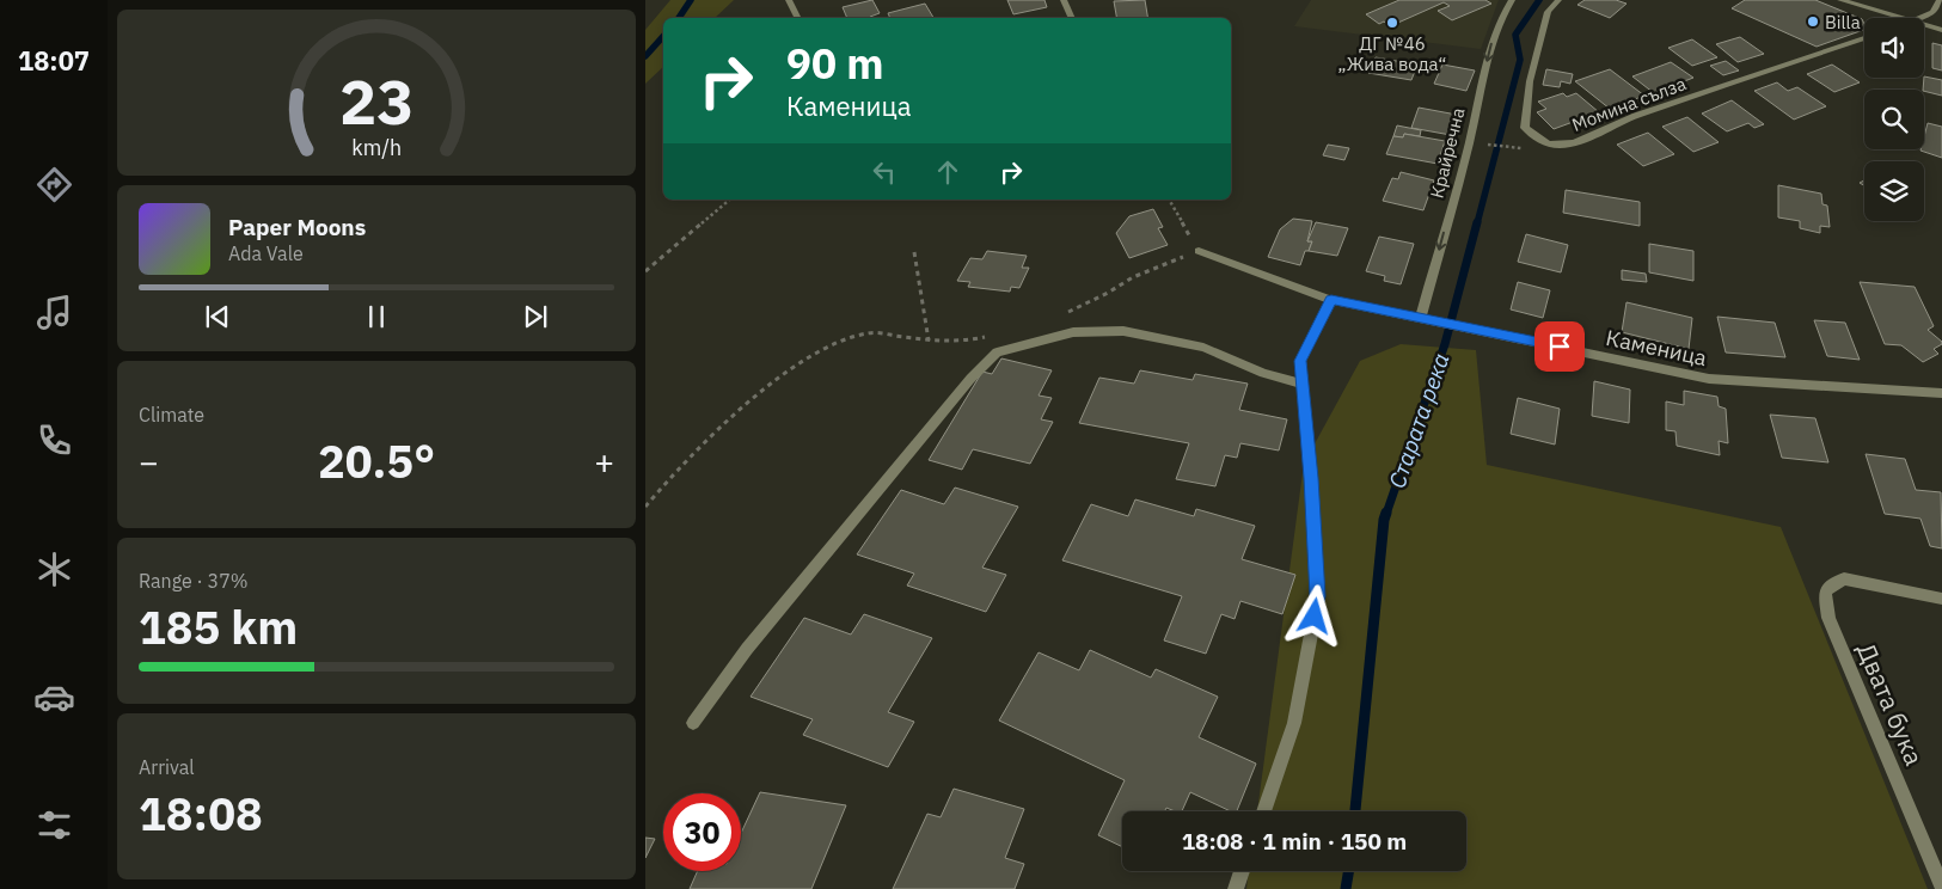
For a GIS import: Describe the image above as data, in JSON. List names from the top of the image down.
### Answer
{
  "streets": {
    "street": [
      "Момина сълза",
      "Крайречна",
      "Каменица",
      "Двата бука"
    ]
  },
  "crossings": [
    ["Крайречна", "Каменица"]
  ],
  "one_way": ["Крайречна"],
  "water": ["Старата река"],
  "places": ["Billa", "ДГ №46 „Жива вода“"],
  "page": {
    "tabs": "18:07",
    "turn": ["90 m", "Каменица"],
    "song": ["Paper Moons", "Ada Vale"],
    "tile": [
      "Climate",
      ["Range · 37%", "185 km"],
      ["Arrival", "18:08"]
    ],
    "heat": ["−", "20.5°", "+"],
    "limit": "30",
    "trip": "18:08 · 1 min · 150 m",
    "gauge": ["23", "km/h"]
  }
}
